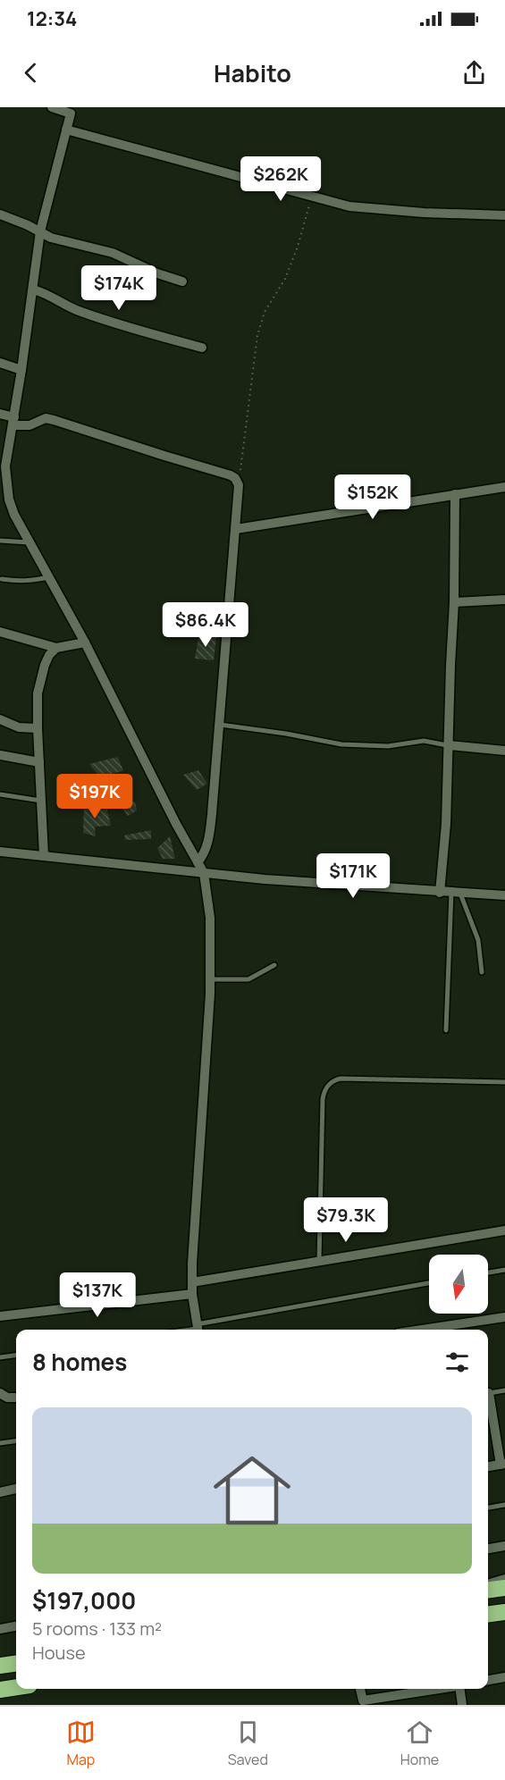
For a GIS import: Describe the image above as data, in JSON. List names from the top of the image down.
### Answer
{
  "north": "bottom",
  "page": {
    "status": "12:34",
    "header": "Habito",
    "price": [
      "$262K",
      "$174K",
      "$152K",
      "$86.4K",
      "$197K",
      "$171K",
      "$79.3K",
      "$137K"
    ],
    "heading": "8 homes",
    "list": [
      {
        "name": "$197,000",
        "note": "5 rooms · 133 m² · House"
      }
    ],
    "tabs": ["Map", "Saved", "Home"]
  }
}
